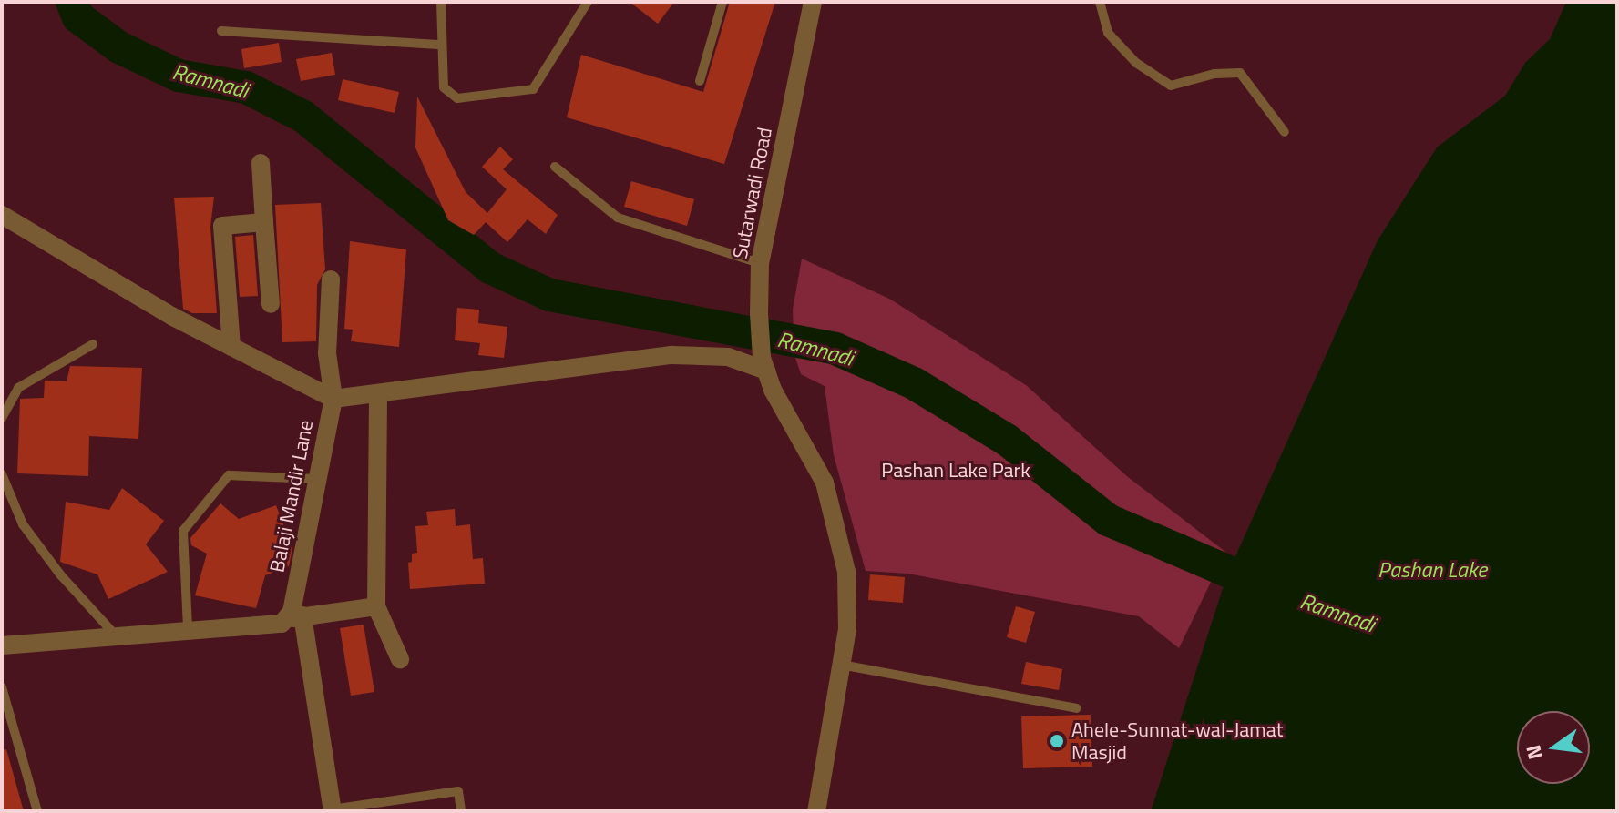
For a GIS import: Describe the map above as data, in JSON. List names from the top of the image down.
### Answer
{
  "streets": {
    "street": ["Sutarwadi Road", "Balaji Mandir Lane"]
  },
  "crossings": [
    ["Sutarwadi Road", "Balaji Mandir Lane"]
  ],
  "water": ["Ramnadi", "Pashan Lake"],
  "parks": ["Pashan Lake Park"],
  "places": ["Ahele-Sunnat-wal-Jamat Masjid"],
  "north": "left"
}
